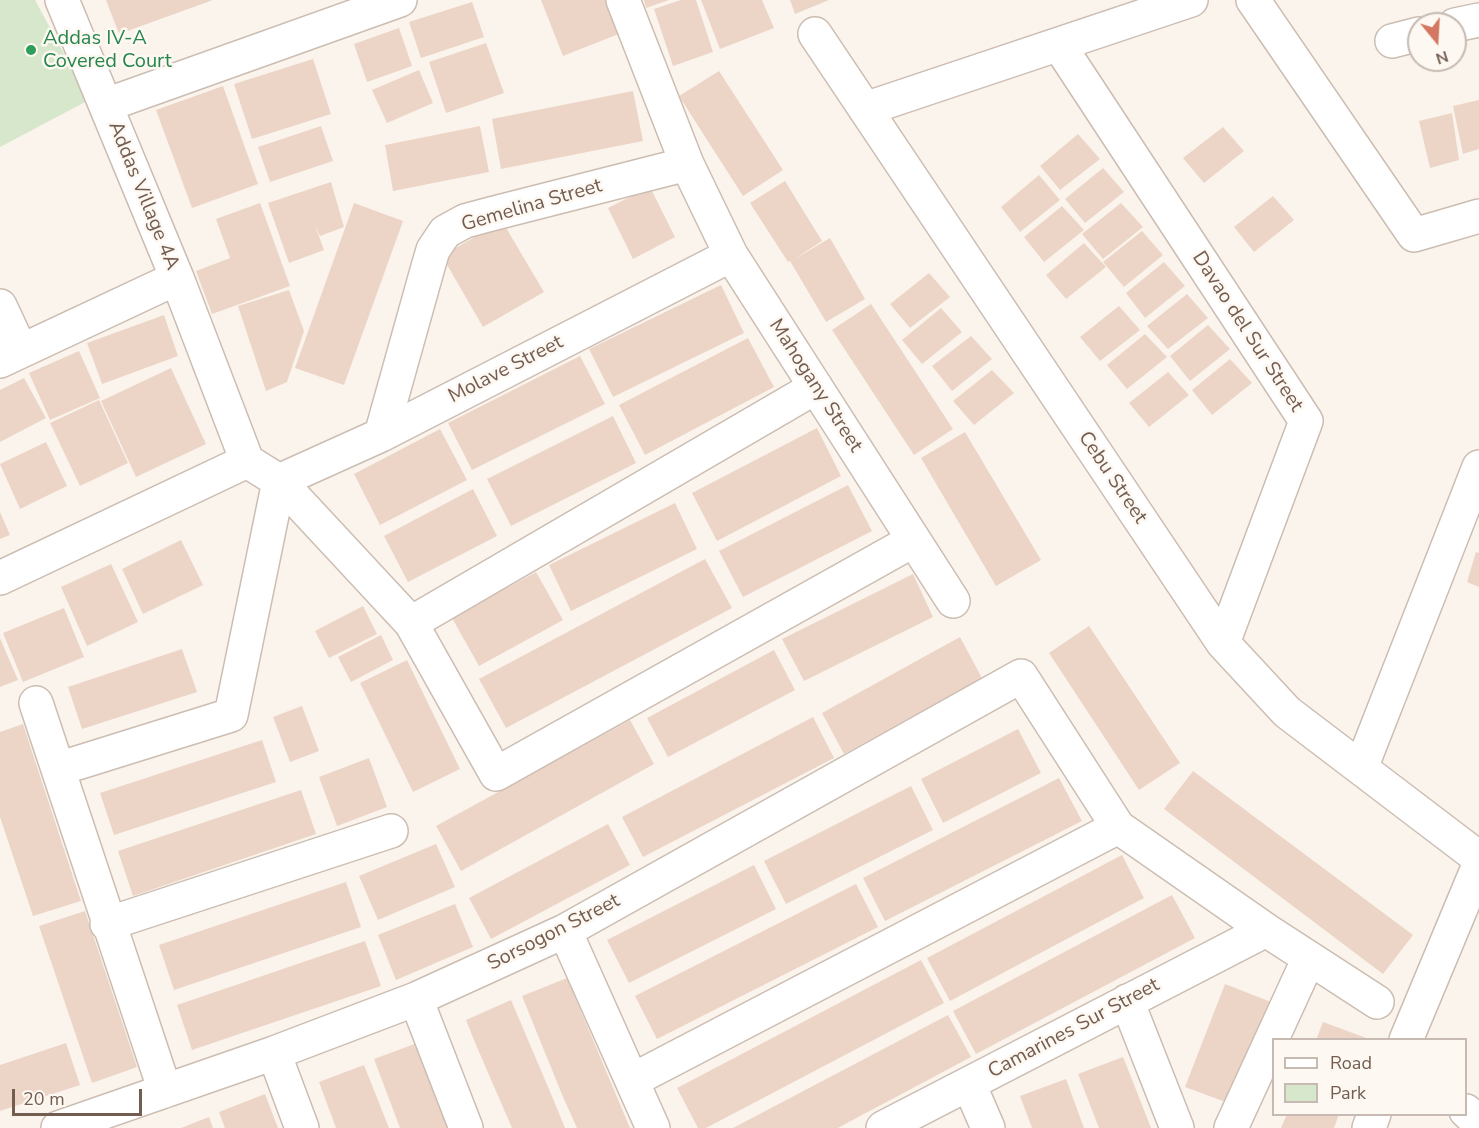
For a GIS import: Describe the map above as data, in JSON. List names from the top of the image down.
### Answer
{
  "streets": {
    "street": [
      "Addas Village 4A",
      "Gemelina Street",
      "Davao del Sur Street",
      "Molave Street",
      "Mahogany Street",
      "Cebu Street",
      "Sorsogon Street",
      "Camarines Sur Street"
    ]
  },
  "crossings": [
    ["Gemelina Street", "Molave Street"],
    ["Gemelina Street", "Mahogany Street"],
    ["Davao del Sur Street", "Cebu Street"],
    ["Molave Street", "Mahogany Street"]
  ],
  "places": ["Addas IV-A Covered Court"],
  "legend": ["Road", "Park"],
  "scale_bar": "20 m",
  "north": "bottom"
}
